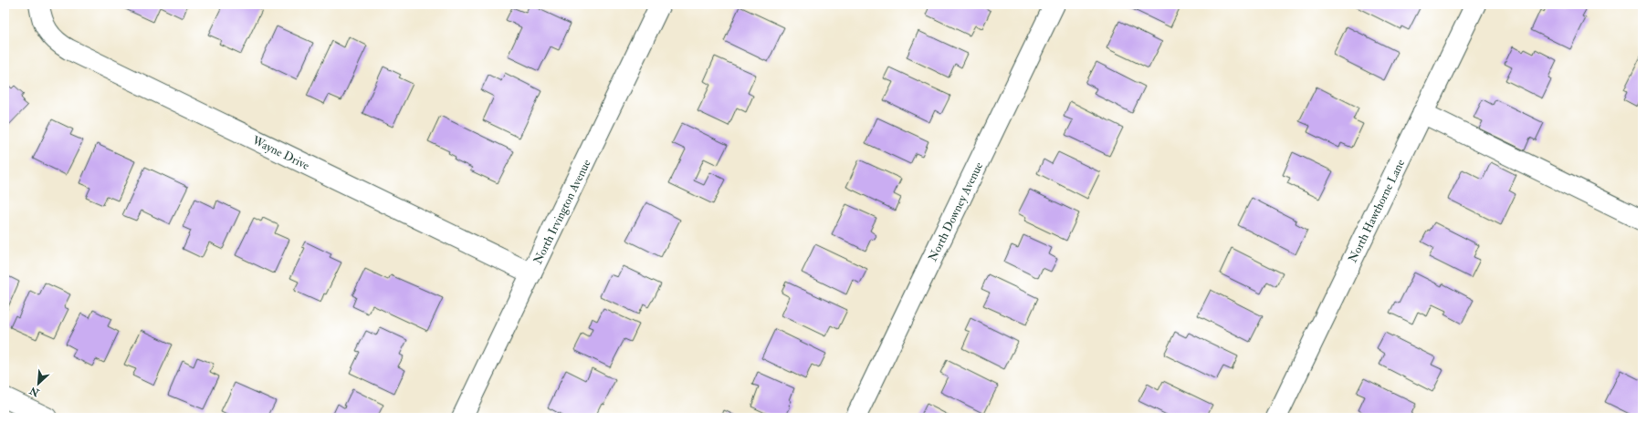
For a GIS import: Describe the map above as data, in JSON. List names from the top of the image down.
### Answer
{
  "streets": {
    "street": [
      "Wayne Drive",
      "North Hawthorne Lane",
      "North Irvington Avenue",
      "North Downey Avenue"
    ]
  },
  "crossings": [
    ["Wayne Drive", "North Irvington Avenue"]
  ],
  "north": "bottom left"
}
